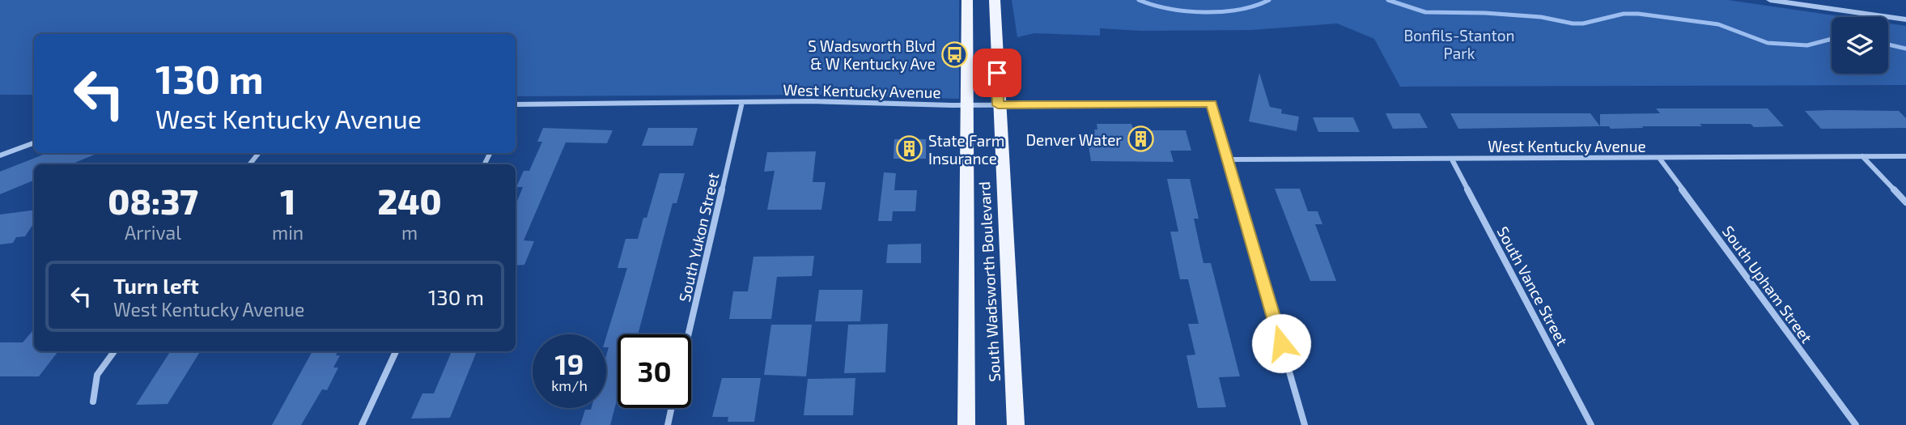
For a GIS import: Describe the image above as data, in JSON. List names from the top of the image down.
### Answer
{
  "streets": {
    "main road": ["South Wadsworth Boulevard"],
    "street": [
      "West Kentucky Avenue",
      "South Yukon Street",
      "South Upham Street",
      "South Vance Street"
    ]
  },
  "crossings": [
    ["West Kentucky Avenue", "South Yukon Street"],
    ["West Kentucky Avenue", "South Wadsworth Boulevard"],
    ["West Kentucky Avenue", "South Upham Street"],
    ["West Kentucky Avenue", "South Vance Street"]
  ],
  "parks": ["Bonfils-Stanton Park"],
  "places": {
    "bus stop": ["S Wadsworth Blvd & W Kentucky Ave"],
    "building": ["Denver Water", "State Farm Insurance"]
  },
  "page": {
    "turn": ["130 m", "West Kentucky Avenue"],
    "eta": [
      "08:37",
      "Arrival",
      "1",
      "min",
      "240",
      "m"
    ],
    "list": [
      {
        "name": "Turn left",
        "note": "West Kentucky Avenue",
        "value": "130 m"
      }
    ],
    "speed": "19 km/h",
    "limit": "30"
  }
}
